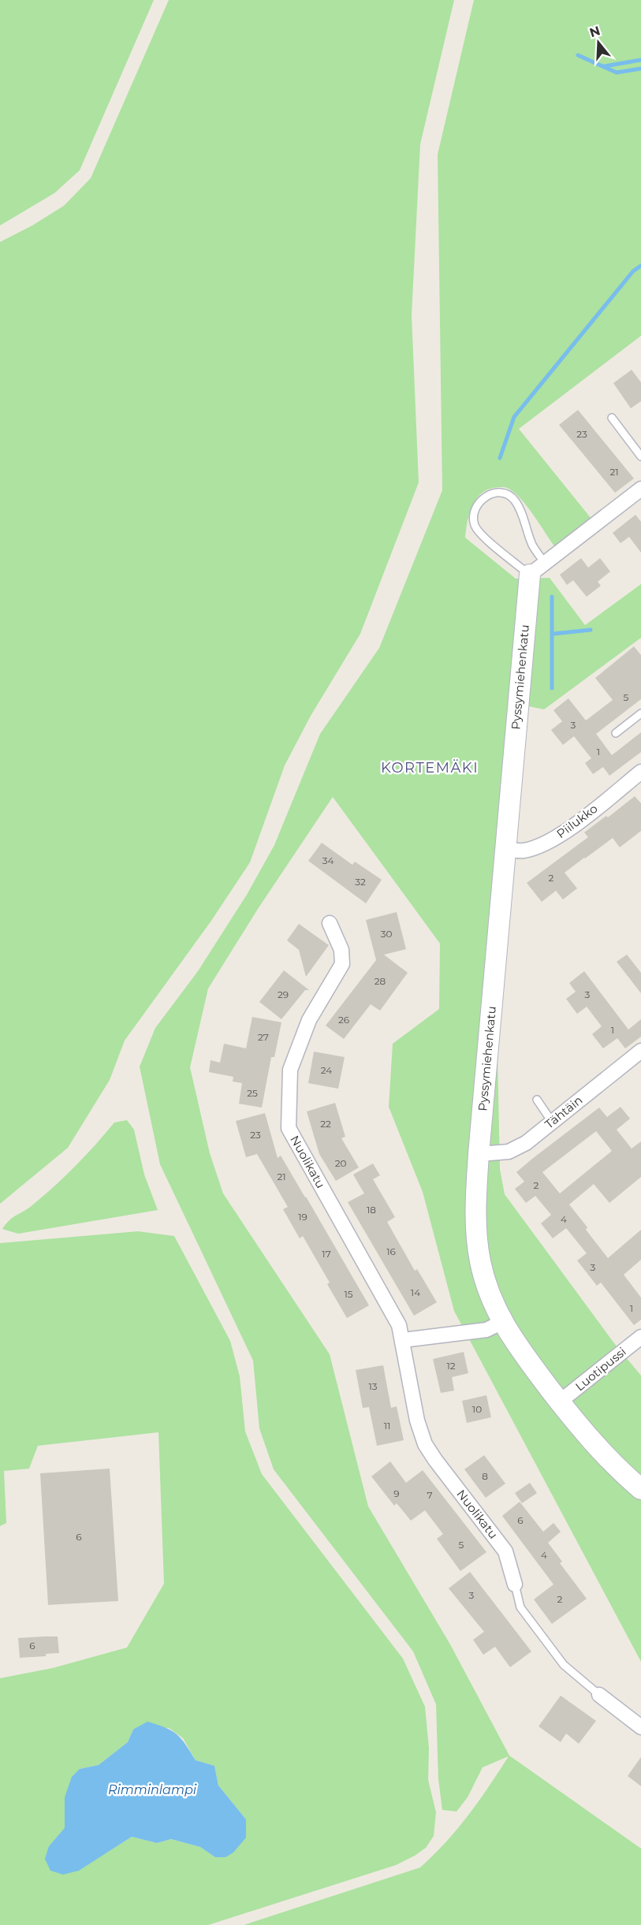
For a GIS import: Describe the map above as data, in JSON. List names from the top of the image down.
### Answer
{
  "streets": {
    "street": [
      "Pyssymiehenkatu",
      "Piilukko",
      "Tähtäin",
      "Nuolikatu",
      "Luotipussi"
    ]
  },
  "crossings": [
    ["Pyssymiehenkatu", "Piilukko"],
    ["Pyssymiehenkatu", "Tähtäin"],
    ["Pyssymiehenkatu", "Luotipussi"]
  ],
  "districts": ["KORTEMÄKI"],
  "water": ["Rimminlampi"],
  "house_numbers": [
    "23",
    "21",
    "5",
    "3",
    "1",
    "34",
    "2",
    "32",
    "30",
    "28",
    "29",
    "3",
    "26",
    "1",
    "27",
    "24",
    "25",
    "22",
    "23",
    "20",
    "21",
    "2",
    "18",
    "19",
    "4",
    "16",
    "17",
    "3",
    "14",
    "15",
    "1",
    "12",
    "13",
    "10",
    "11",
    "8",
    "9",
    "7",
    "6",
    "6",
    "5",
    "4",
    "3",
    "2",
    "6"
  ],
  "north": "top"
}
